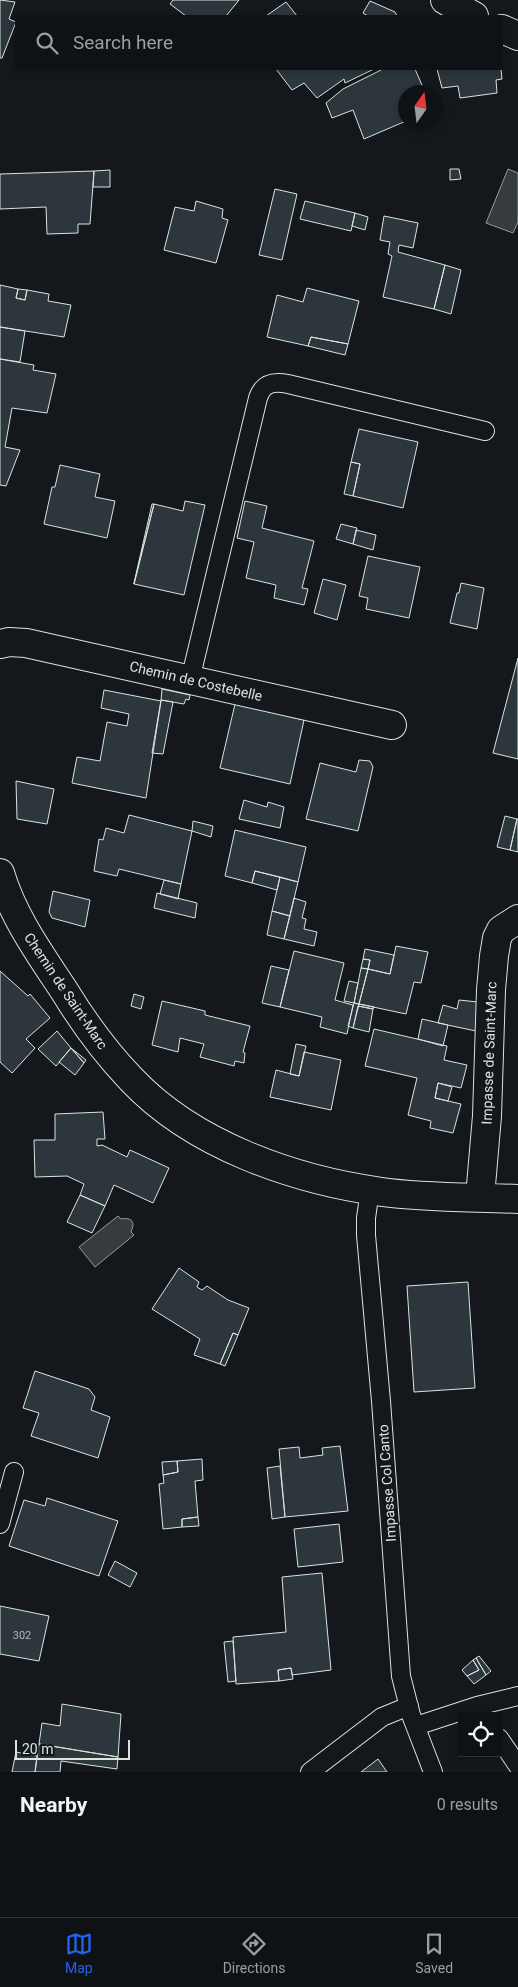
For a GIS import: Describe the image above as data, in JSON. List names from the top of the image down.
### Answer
{
  "streets": {
    "street": ["Chemin de Costebelle", "Chemin de Saint-Marc", "Impasse de Saint-Marc"],
    "lane": ["Impasse Col Canto"]
  },
  "crossings": [
    ["Chemin de Saint-Marc", "Impasse de Saint-Marc"],
    ["Chemin de Saint-Marc", "Impasse Col Canto"]
  ],
  "house_numbers": ["302"],
  "scale_bar": "20 m",
  "north": "top",
  "page": {
    "search": "Search here",
    "scale": "20 m",
    "heading": ["Nearby", "0 results"],
    "nav": ["Map", "Directions", "Saved"]
  }
}
